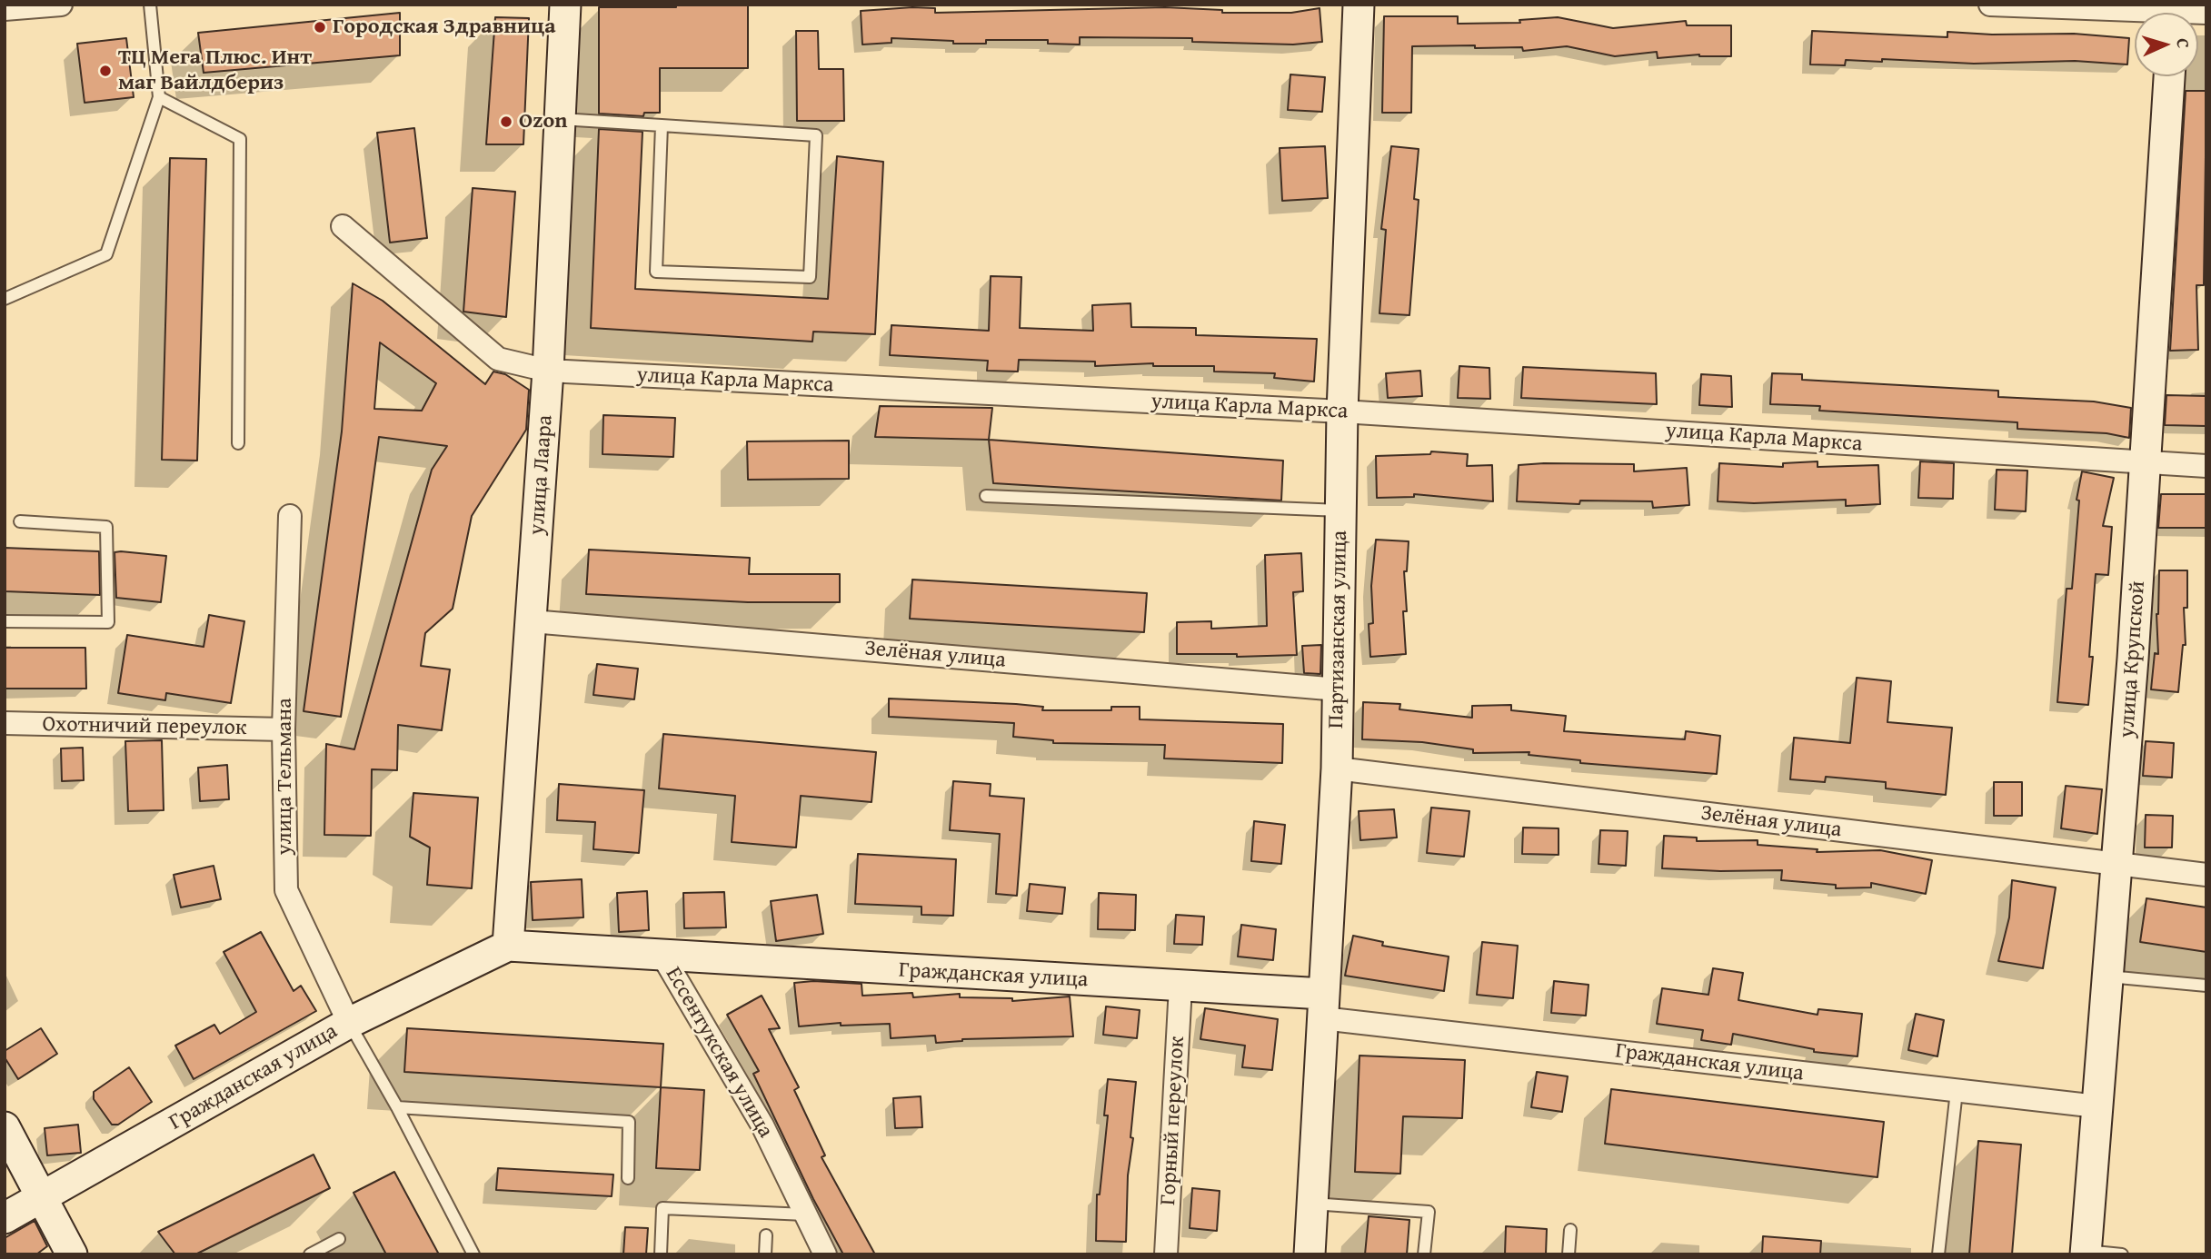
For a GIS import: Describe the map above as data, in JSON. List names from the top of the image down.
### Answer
{
  "streets": {
    "street": [
      "улица Карла Маркса",
      "улица Лаара",
      "Партизанская улица",
      "Зелёная улица",
      "улица Крупской",
      "Охотничий переулок",
      "улица Тельмана",
      "Гражданская улица",
      "Ессентукская улица",
      "Горный переулок"
    ]
  },
  "crossings": [
    ["улица Карла Маркса", "улица Лаара"],
    ["улица Карла Маркса", "Партизанская улица"],
    ["улица Карла Маркса", "улица Крупской"],
    ["улица Лаара", "Зелёная улица"],
    ["улица Лаара", "Гражданская улица"],
    ["улица Лаара", "Ессентукская улица"],
    ["Партизанская улица", "Зелёная улица"],
    ["Партизанская улица", "Гражданская улица"],
    ["Зелёная улица", "улица Крупской"],
    ["улица Крупской", "Гражданская улица"],
    ["Охотничий переулок", "улица Тельмана"],
    ["улица Тельмана", "Гражданская улица"],
    ["Гражданская улица", "Ессентукская улица"],
    ["Гражданская улица", "Горный переулок"]
  ],
  "places": ["Городская Здравница", "ТЦ Мега Плюс. Инт маг Вайлдбериз", "Ozon"],
  "north": "right"
}
